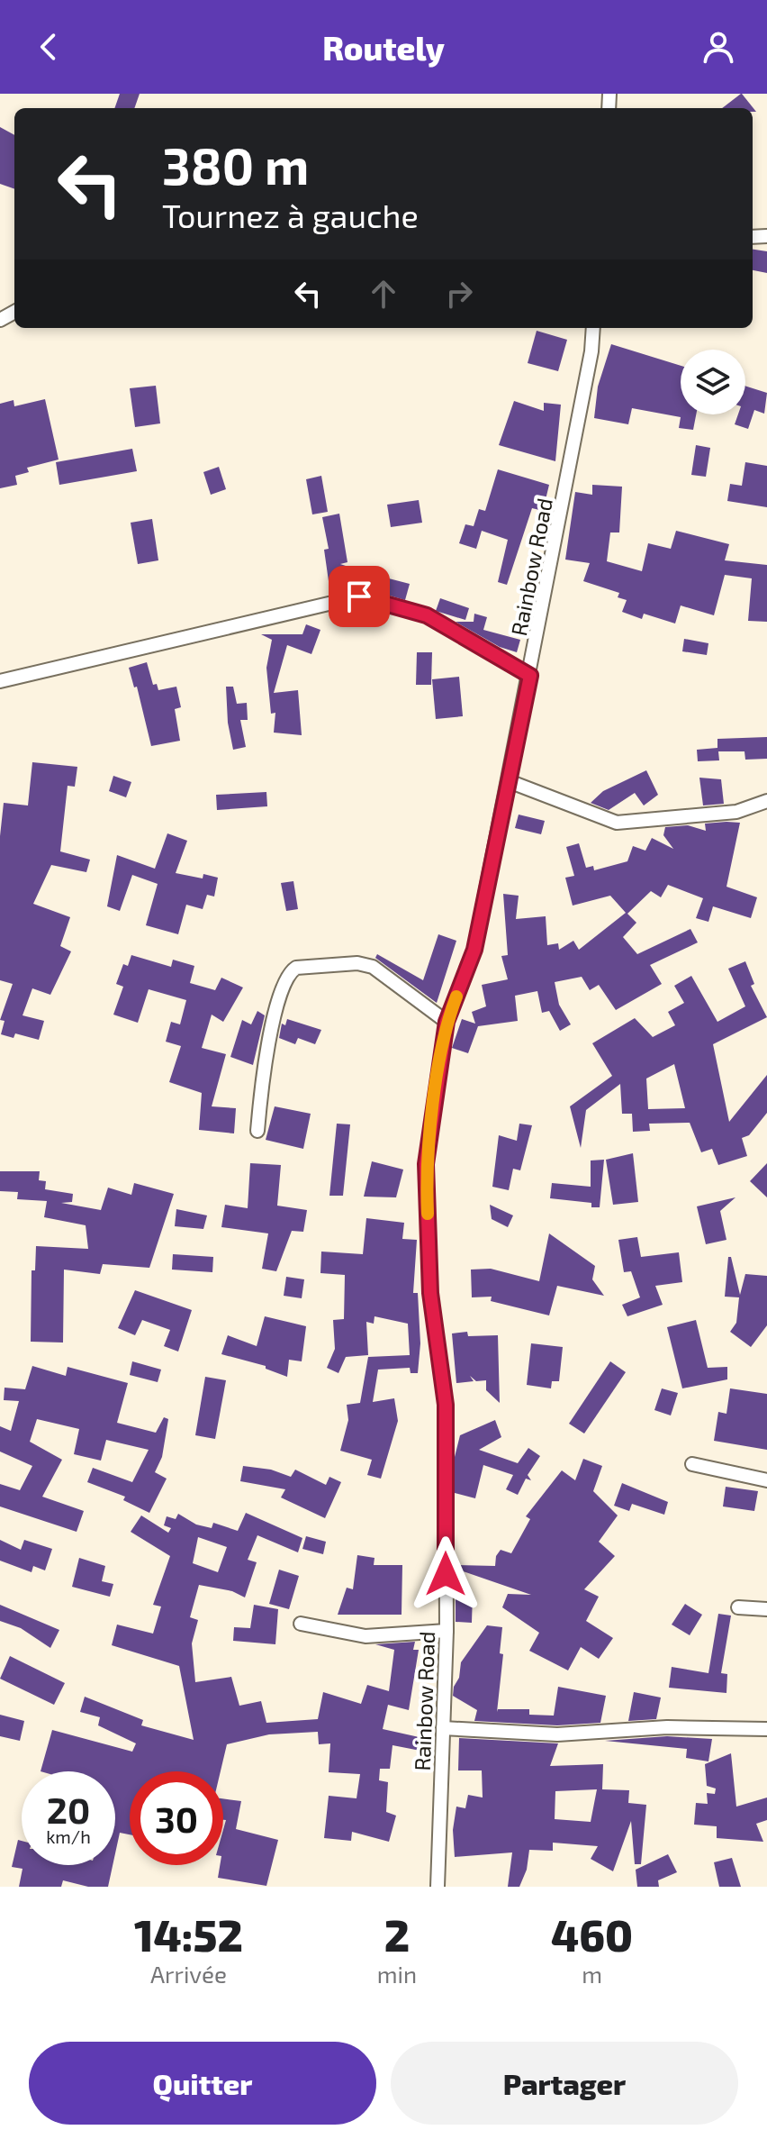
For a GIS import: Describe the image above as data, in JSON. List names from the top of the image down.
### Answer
{
  "streets": {
    "street": ["Rainbow Road"]
  },
  "page": {
    "header": "Routely",
    "turn": ["380 m", "Tournez à gauche"],
    "speed": "20 km/h",
    "limit": "30",
    "eta": [
      "14:52",
      "Arrivée",
      "2",
      "min",
      "460",
      "m"
    ],
    "buttons": ["Quitter", "Partager"]
  }
}
